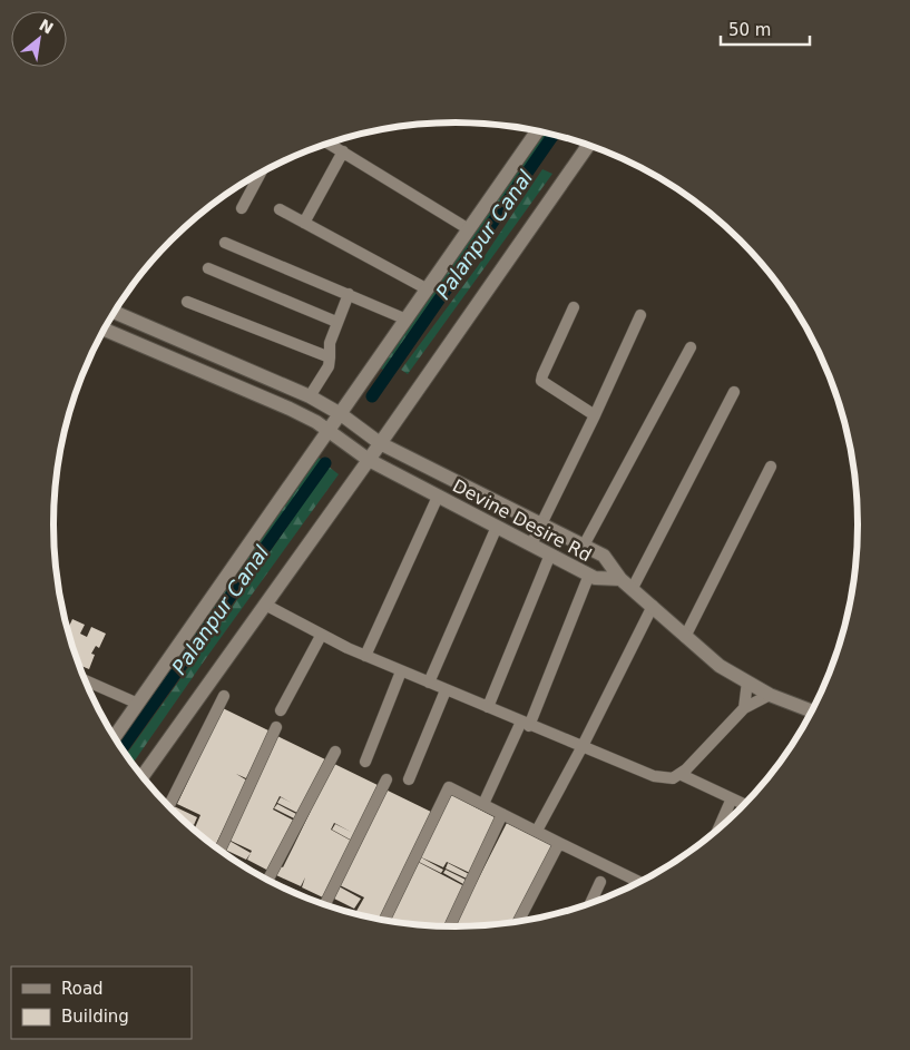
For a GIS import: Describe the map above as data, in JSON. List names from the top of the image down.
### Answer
{
  "streets": {
    "street": ["Devine Desire Rd"]
  },
  "water": ["Palanpur Canal"],
  "legend": ["Road", "Building"],
  "scale_bar": "50 m",
  "north": "top right"
}
